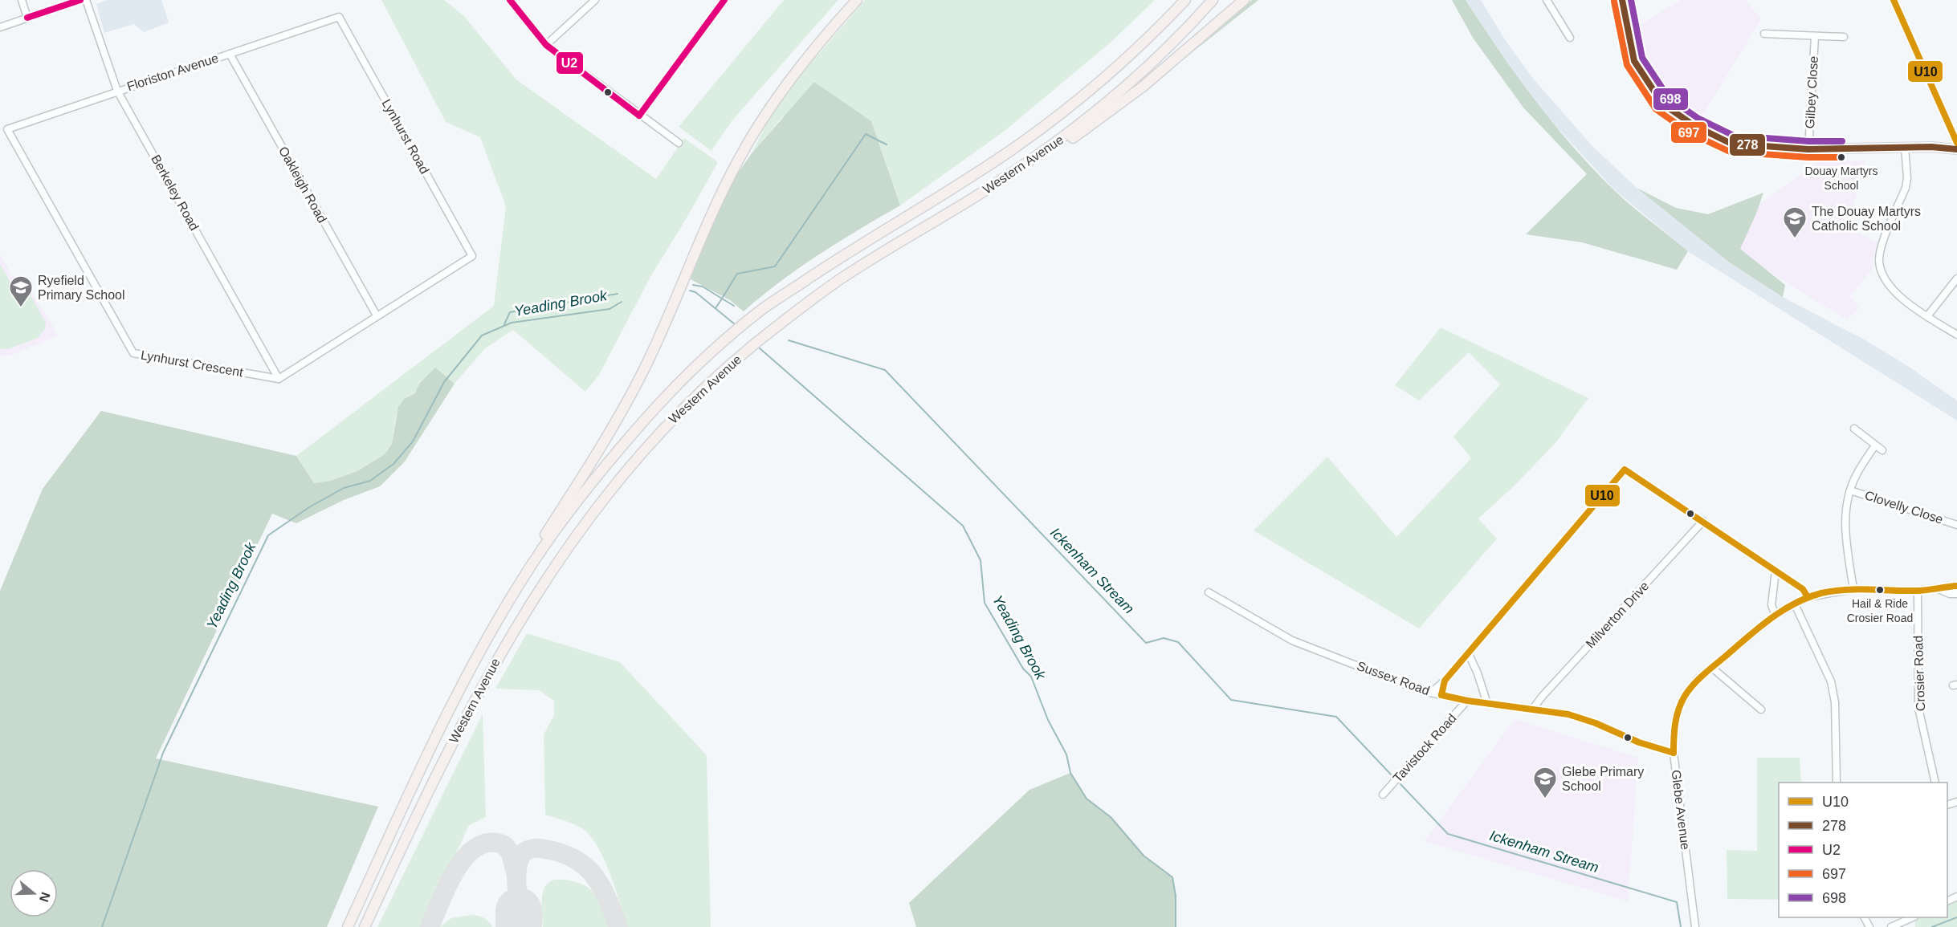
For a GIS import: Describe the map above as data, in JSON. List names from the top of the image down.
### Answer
{
  "streets": {
    "highway": ["Western Avenue"],
    "street": [
      "Floriston Avenue",
      "Gilbey Close",
      "Lynhurst Road",
      "Oakleigh Road",
      "Berkeley Road",
      "Lynhurst Crescent",
      "Clovelly Close",
      "Milverton Drive",
      "Crosier Road",
      "Sussex Road",
      "Tavistock Road",
      "Glebe Avenue"
    ]
  },
  "crossings": [
    ["Floriston Avenue", "Lynhurst Road"],
    ["Floriston Avenue", "Oakleigh Road"],
    ["Floriston Avenue", "Berkeley Road"],
    ["Floriston Avenue", "Lynhurst Crescent"],
    ["Lynhurst Road", "Oakleigh Road"],
    ["Berkeley Road", "Lynhurst Crescent"],
    ["Milverton Drive", "Sussex Road"],
    ["Crosier Road", "Glebe Avenue"],
    ["Sussex Road", "Tavistock Road"],
    ["Sussex Road", "Glebe Avenue"]
  ],
  "water": ["Yeading Brook", "Ickenham Stream"],
  "places": {
    "other": ["Douay Martyrs School", "Hail & Ride Crosier Road"],
    "school or university": ["The Douay Martyrs Catholic School", "Ryefield Primary School", "Glebe Primary School"]
  },
  "lines": [
    "transit line U10",
    "transit line 278",
    "transit line U2",
    "transit line 698",
    "transit line 697"
  ],
  "legend": [
    "U10",
    "278",
    "U2",
    "697",
    "698"
  ],
  "north": "right"
}
